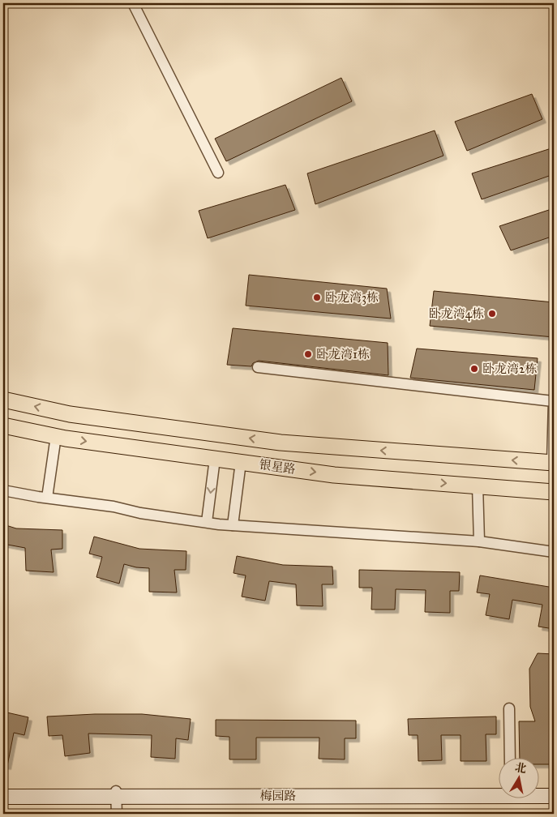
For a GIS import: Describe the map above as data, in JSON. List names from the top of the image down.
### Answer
{
  "streets": {
    "main road": ["银星路"],
    "street": ["梅园路"]
  },
  "places": [
    "卧龙湾3栋",
    "卧龙湾4栋",
    "卧龙湾1栋",
    "卧龙湾2栋"
  ],
  "north": "top"
}
